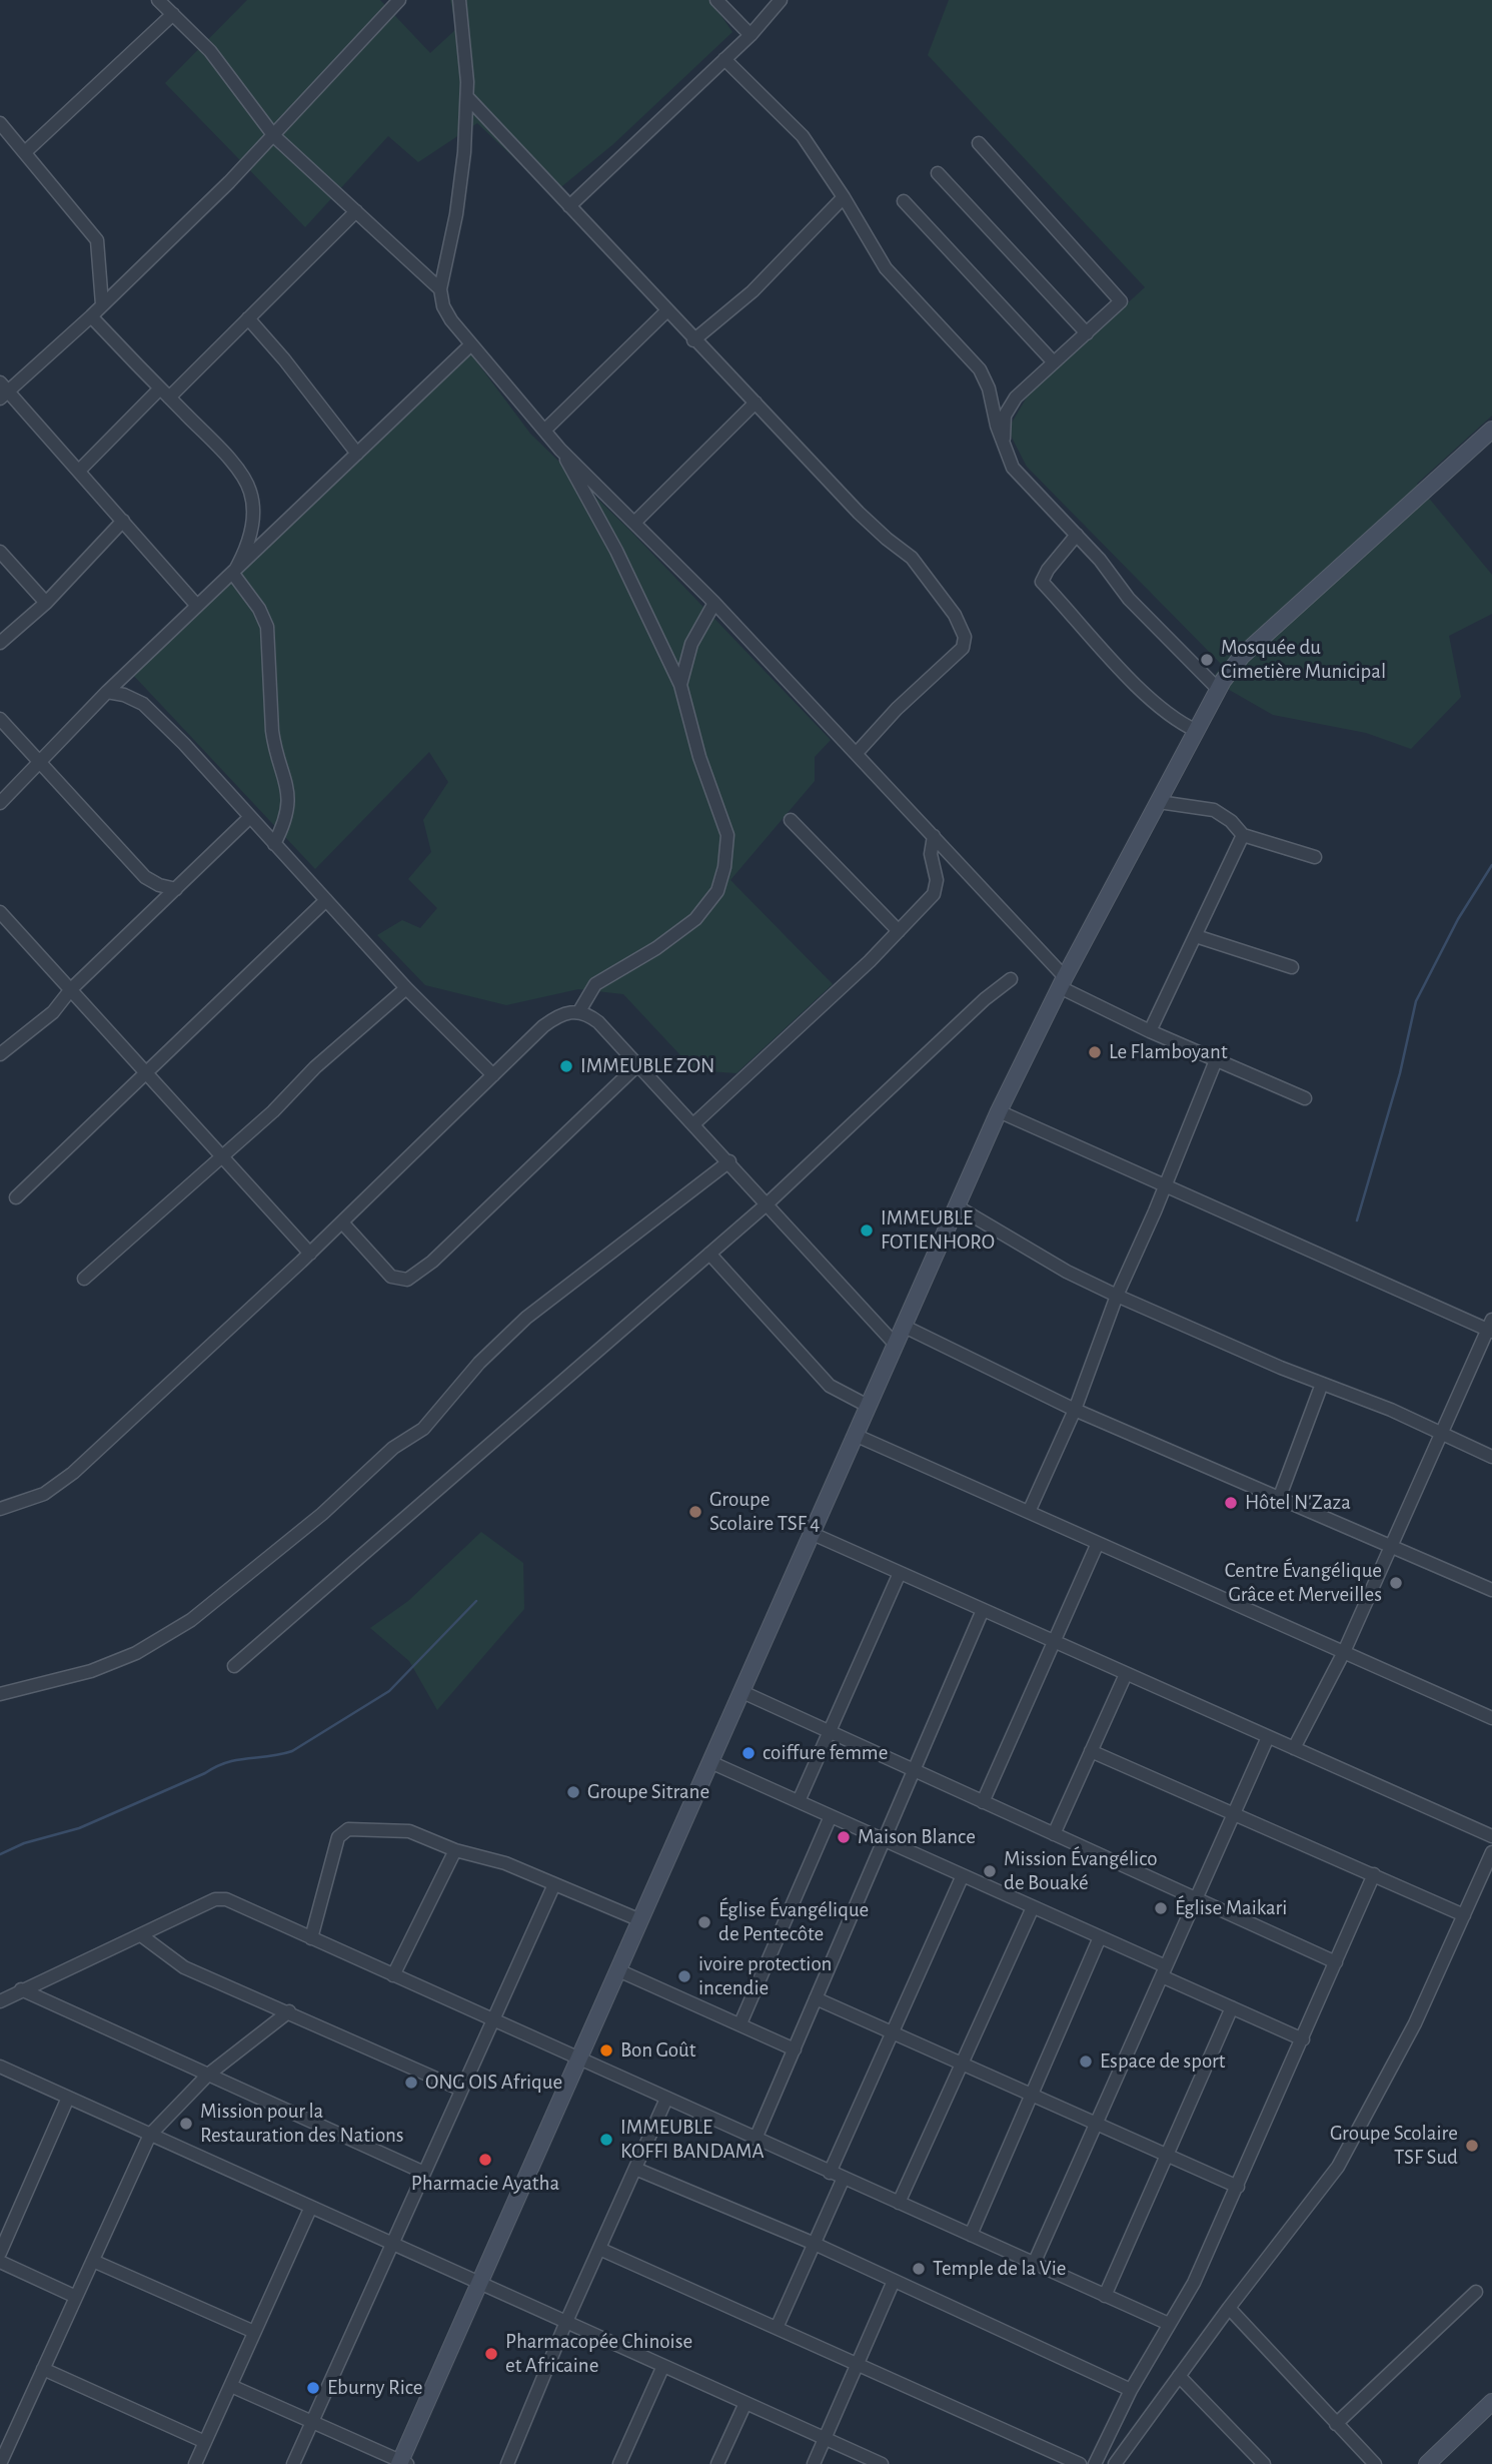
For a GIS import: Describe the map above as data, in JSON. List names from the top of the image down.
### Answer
{
  "places": [
    "Mosquée du Cimetière Municipal",
    "Le Flamboyant",
    "IMMEUBLE ZON",
    "IMMEUBLE FOTIENHORO",
    "Hôtel N'Zaza",
    "Groupe Scolaire TSF 4",
    "Centre Évangélique Grâce et Merveilles",
    "coiffure femme",
    "Groupe Sitrane",
    "Maison Blance",
    "Mission Évangélico de Bouaké",
    "Église Maikari",
    "Église Évangélique de Pentecôte",
    "ivoire protection incendie",
    "Bon Goût",
    "Espace de sport",
    "ONG OIS Afrique",
    "Mission pour la Restauration des Nations",
    "IMMEUBLE KOFFI BANDAMA",
    "Groupe Scolaire TSF Sud",
    "Pharmacie Ayatha",
    "Temple de la Vie",
    "Pharmacopée Chinoise et Africaine",
    "Eburny Rice"
  ]
}
